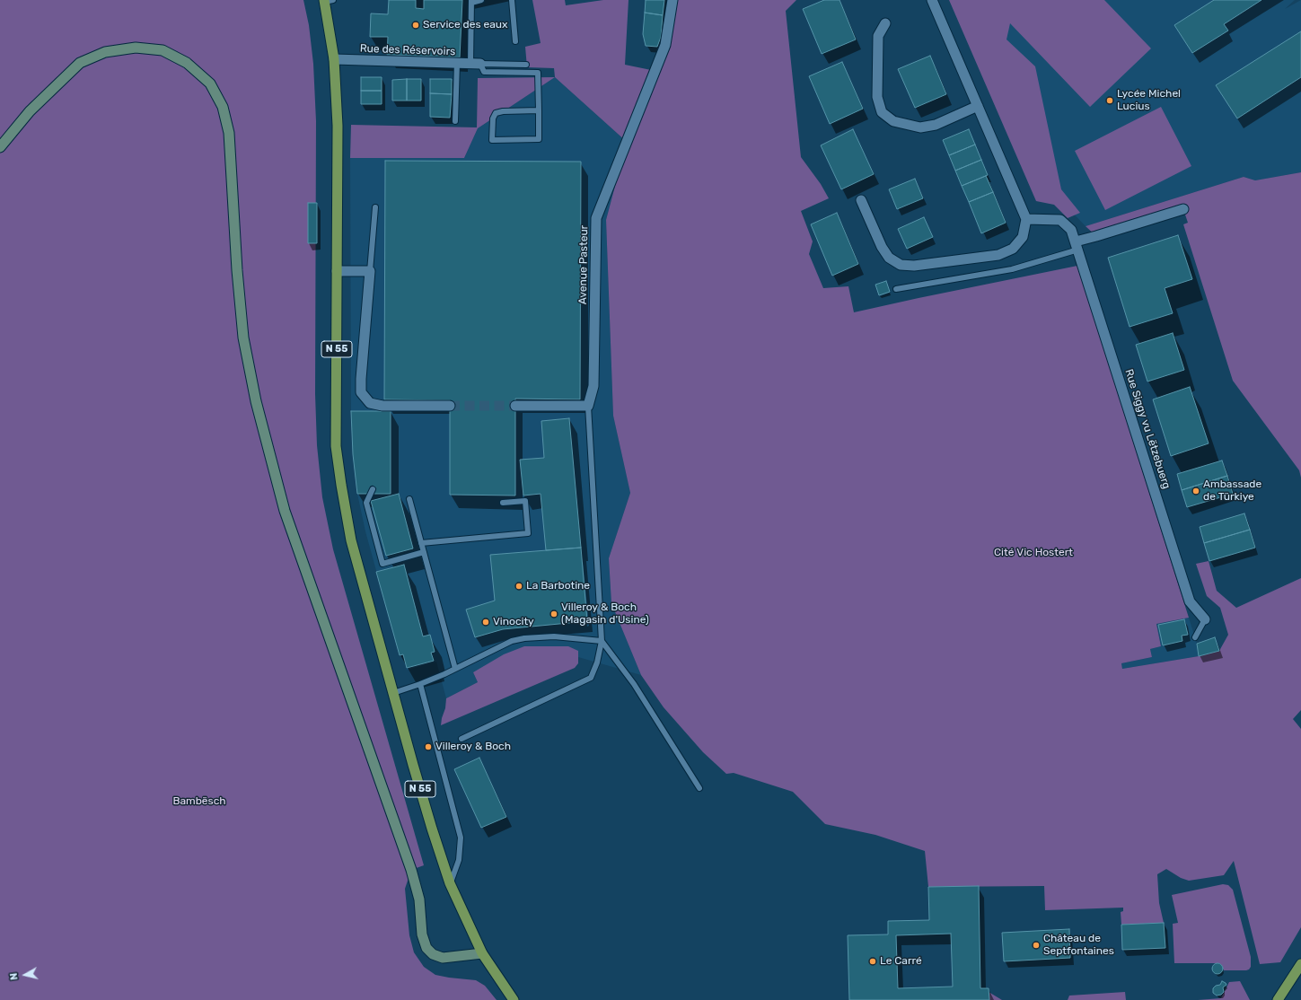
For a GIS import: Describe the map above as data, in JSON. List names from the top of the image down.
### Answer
{
  "streets": {
    "main road": ["N 55"],
    "street": ["Rue des Réservoirs", "Avenue Pasteur", "Rue Siggy vu Lëtzebuerg"]
  },
  "crossings": [
    ["Rue des Réservoirs", "N 55"]
  ],
  "parks": ["Cité Vic Hostert", "Bambësch"],
  "places": [
    "Service des eaux",
    "Lycée Michel Lucius",
    "Ambassade de Türkiye",
    "La Barbotine",
    "Villeroy & Boch (Magasin d'Usine)",
    "Vinocity",
    "Villeroy & Boch",
    "Château de Septfontaines",
    "Le Carré"
  ],
  "north": "left"
}
